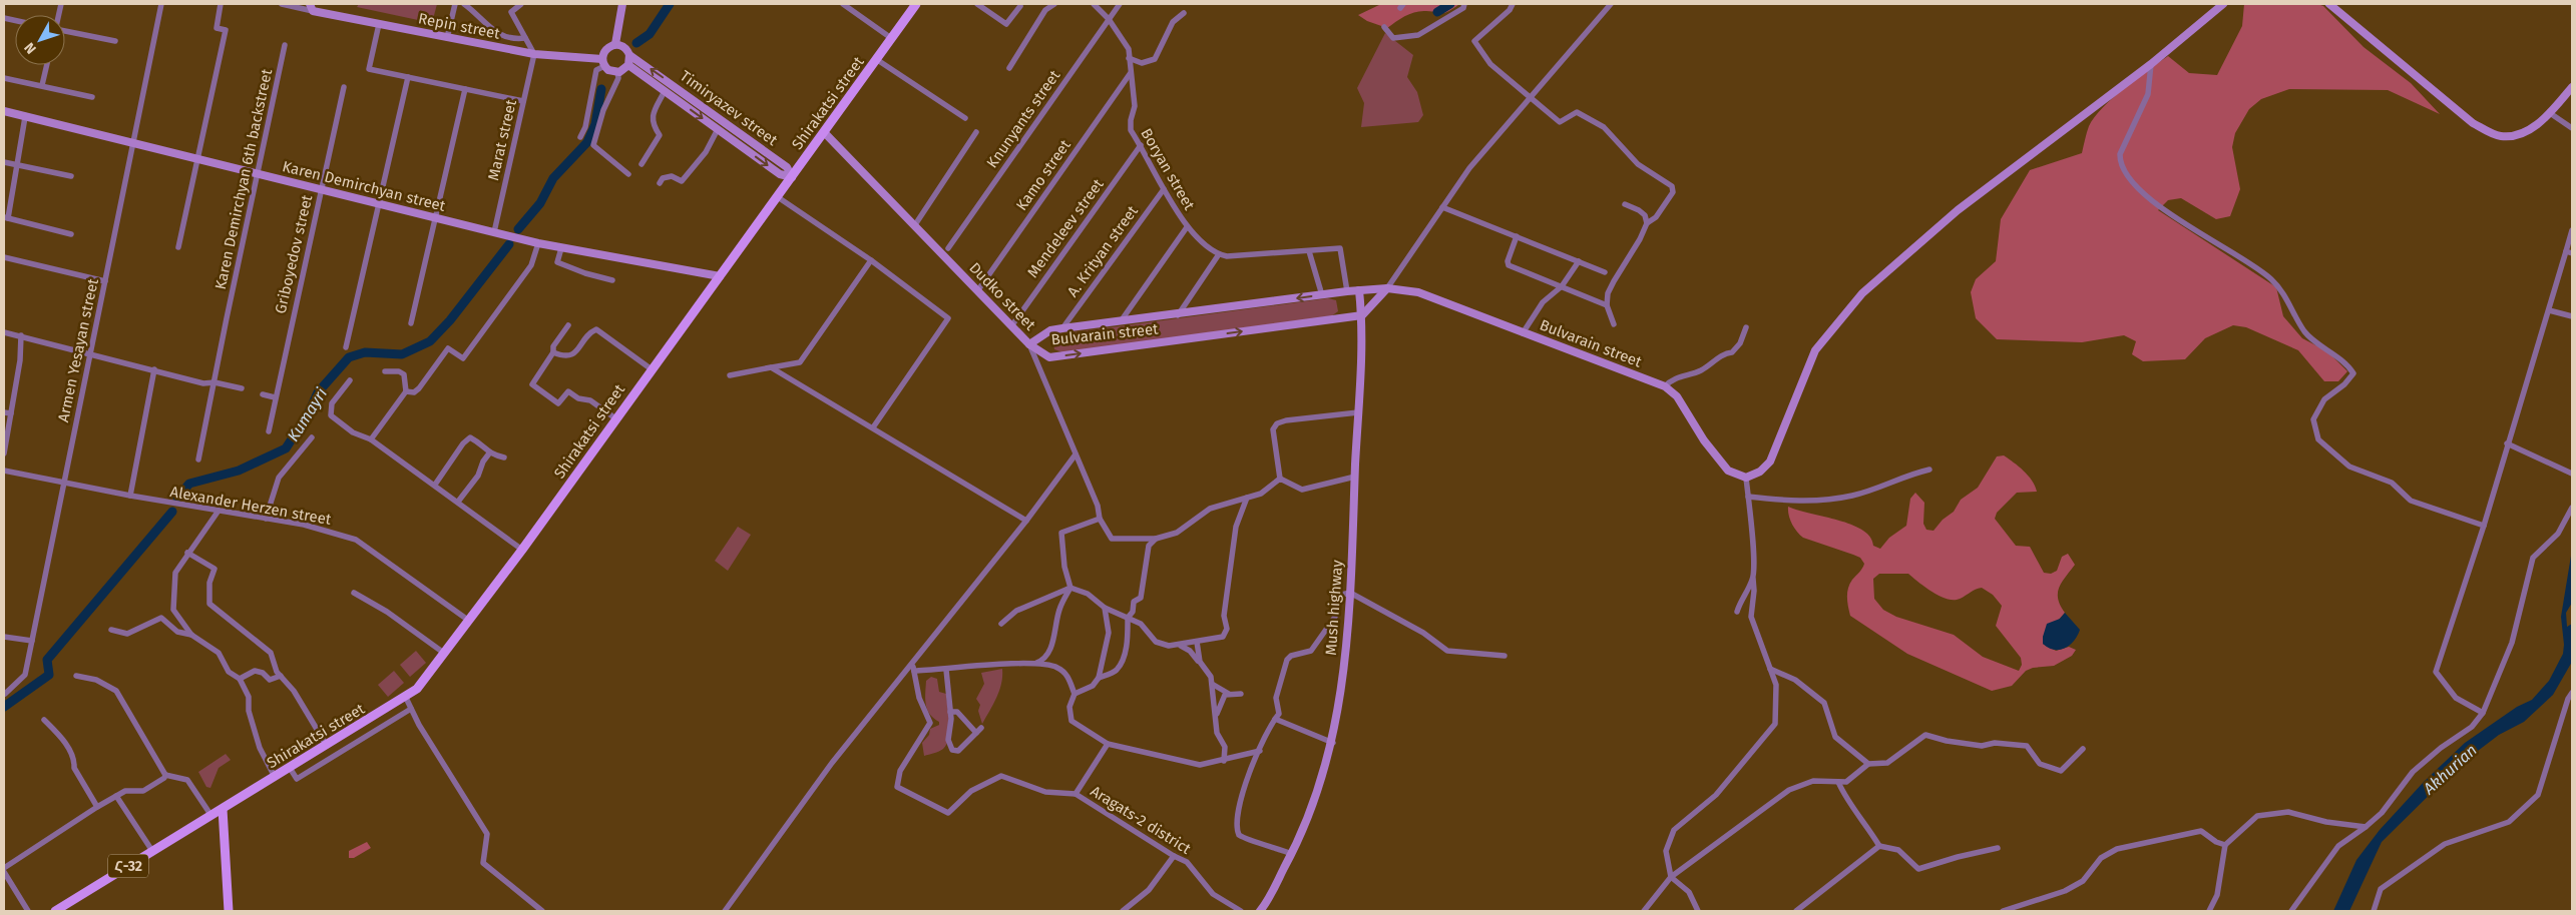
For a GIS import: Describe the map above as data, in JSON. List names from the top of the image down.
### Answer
{
  "streets": {
    "main road": ["Shirakatsi street", "Հ-32"],
    "street": [
      "Repin street",
      "Timiryazev street",
      "Knunyants street",
      "Marat street",
      "Boryan street",
      "Kamo street",
      "Karen Demirchyan 6th backstreet",
      "Karen Demirchyan street",
      "Mendeleev street",
      "A. Krityan street",
      "Griboyedov street",
      "Dudko street",
      "Bulvarain street",
      "Armen Yesayan street",
      "Alexander Herzen street",
      "Mush highway",
      "Aragats-2 district"
    ]
  },
  "crossings": [
    ["Repin street", "Timiryazev street"],
    ["Repin street", "Marat street"],
    ["Shirakatsi street", "Timiryazev street"],
    ["Shirakatsi street", "Karen Demirchyan street"],
    ["Shirakatsi street", "Dudko street"],
    ["Shirakatsi street", "Alexander Herzen street"],
    ["Shirakatsi street", "Հ-32"],
    ["Knunyants street", "Boryan street"],
    ["Marat street", "Karen Demirchyan street"],
    ["Boryan street", "Kamo street"],
    ["Boryan street", "Mendeleev street"],
    ["Boryan street", "A. Krityan street"],
    ["Kamo street", "Dudko street"],
    ["Karen Demirchyan 6th backstreet", "Karen Demirchyan street"],
    ["Karen Demirchyan street", "Griboyedov street"],
    ["Karen Demirchyan street", "Armen Yesayan street"],
    ["Mendeleev street", "Dudko street"],
    ["A. Krityan street", "Bulvarain street"],
    ["Dudko street", "Bulvarain street"],
    ["Bulvarain street", "Mush highway"],
    ["Armen Yesayan street", "Alexander Herzen street"]
  ],
  "water": ["Kumayri", "Akhurian"],
  "north": "bottom left"
}
